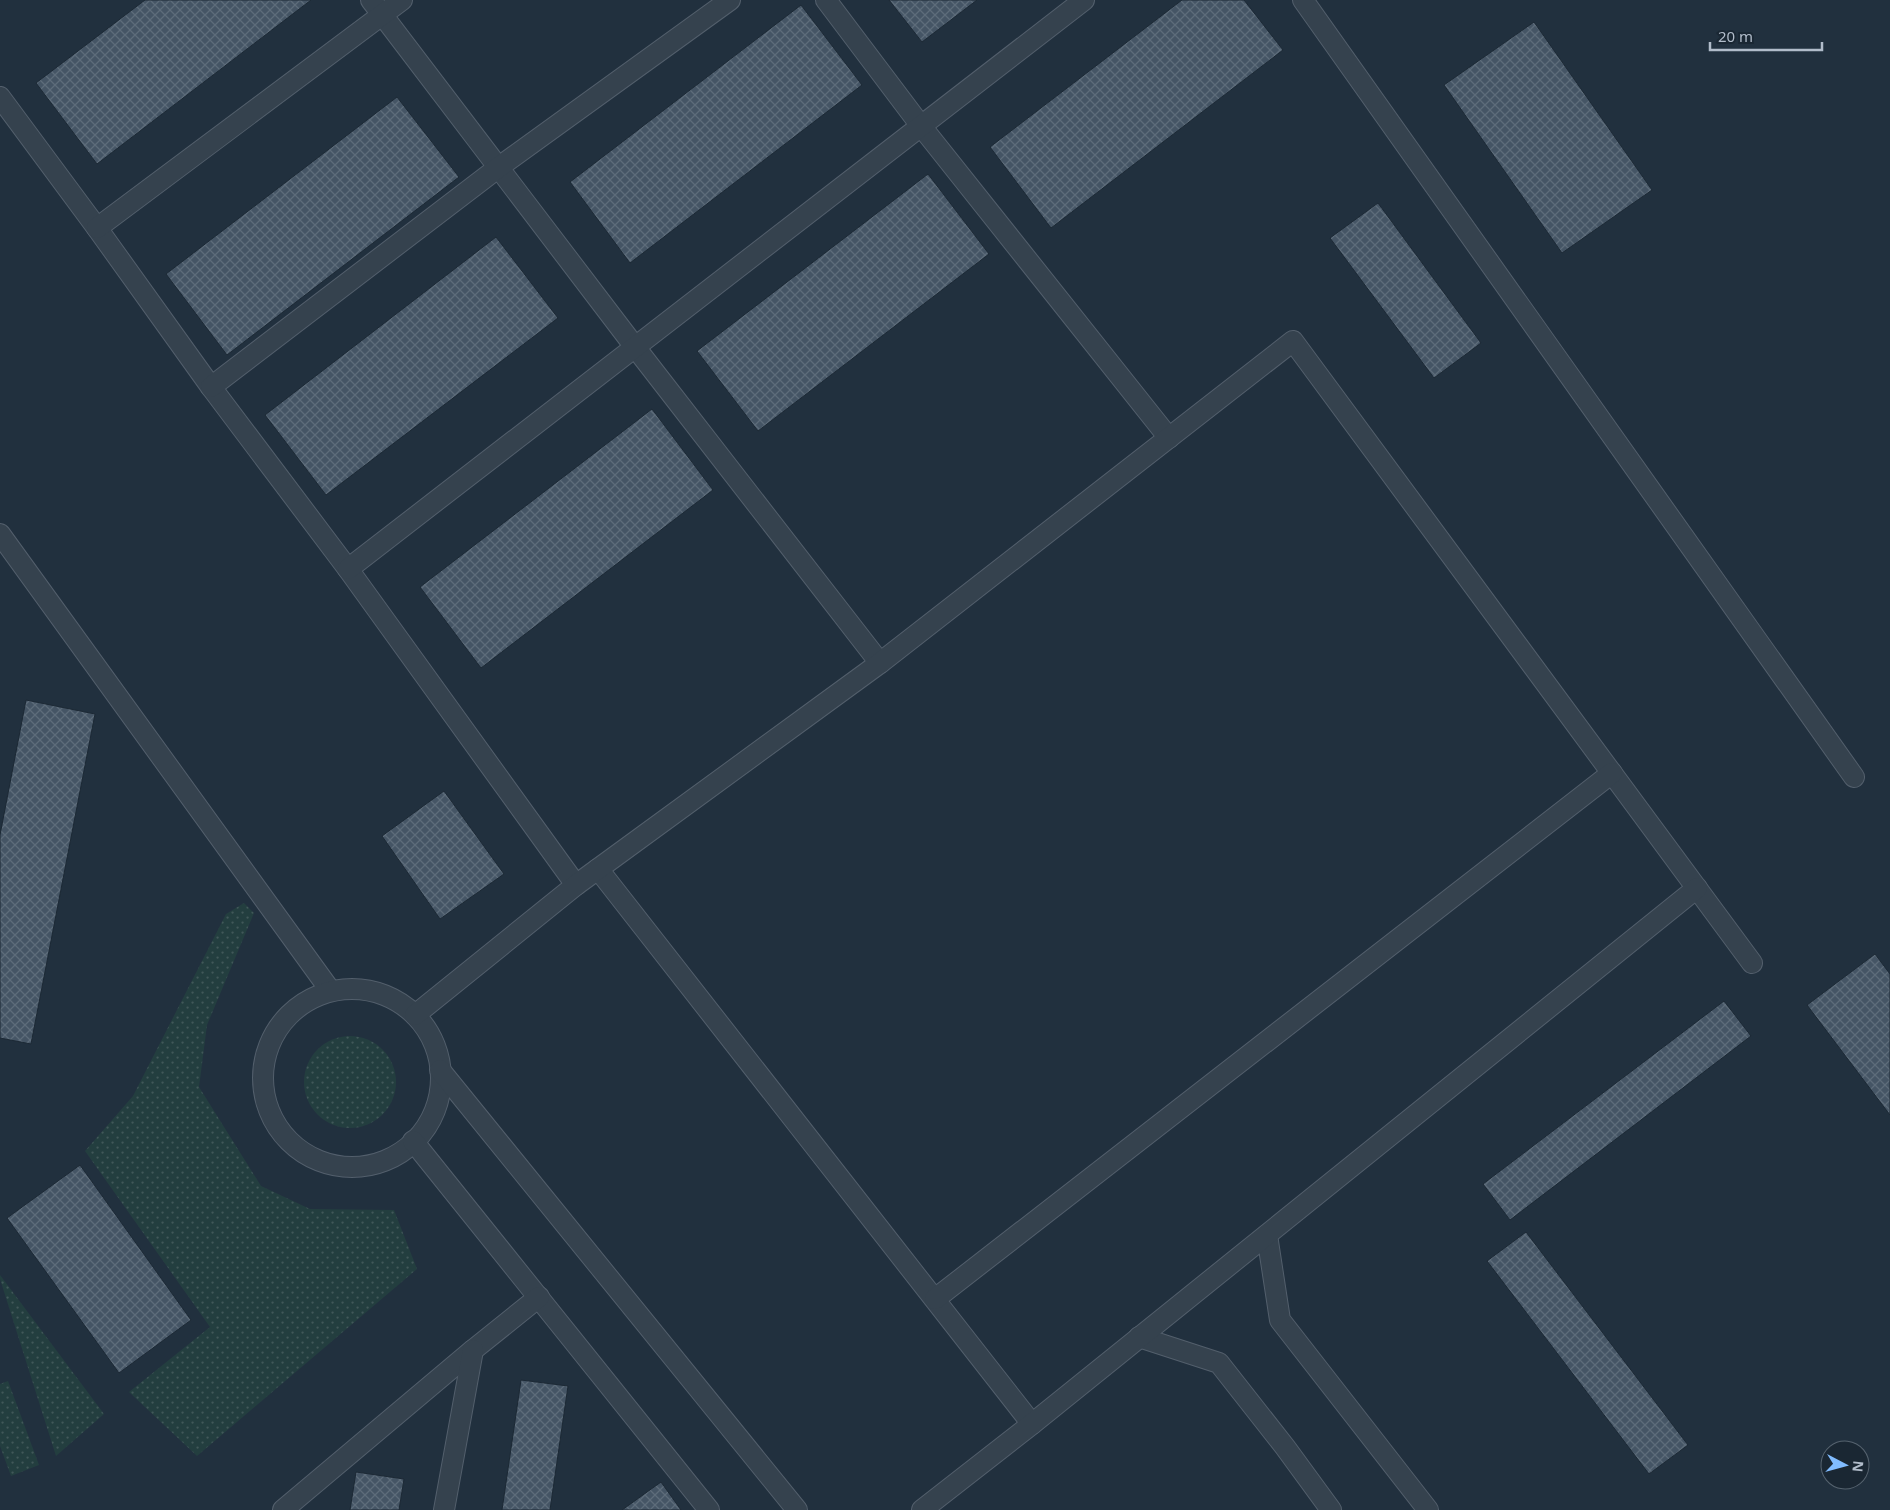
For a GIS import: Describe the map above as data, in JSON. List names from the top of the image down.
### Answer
{
  "scale_bar": "20 m",
  "north": "right"
}
